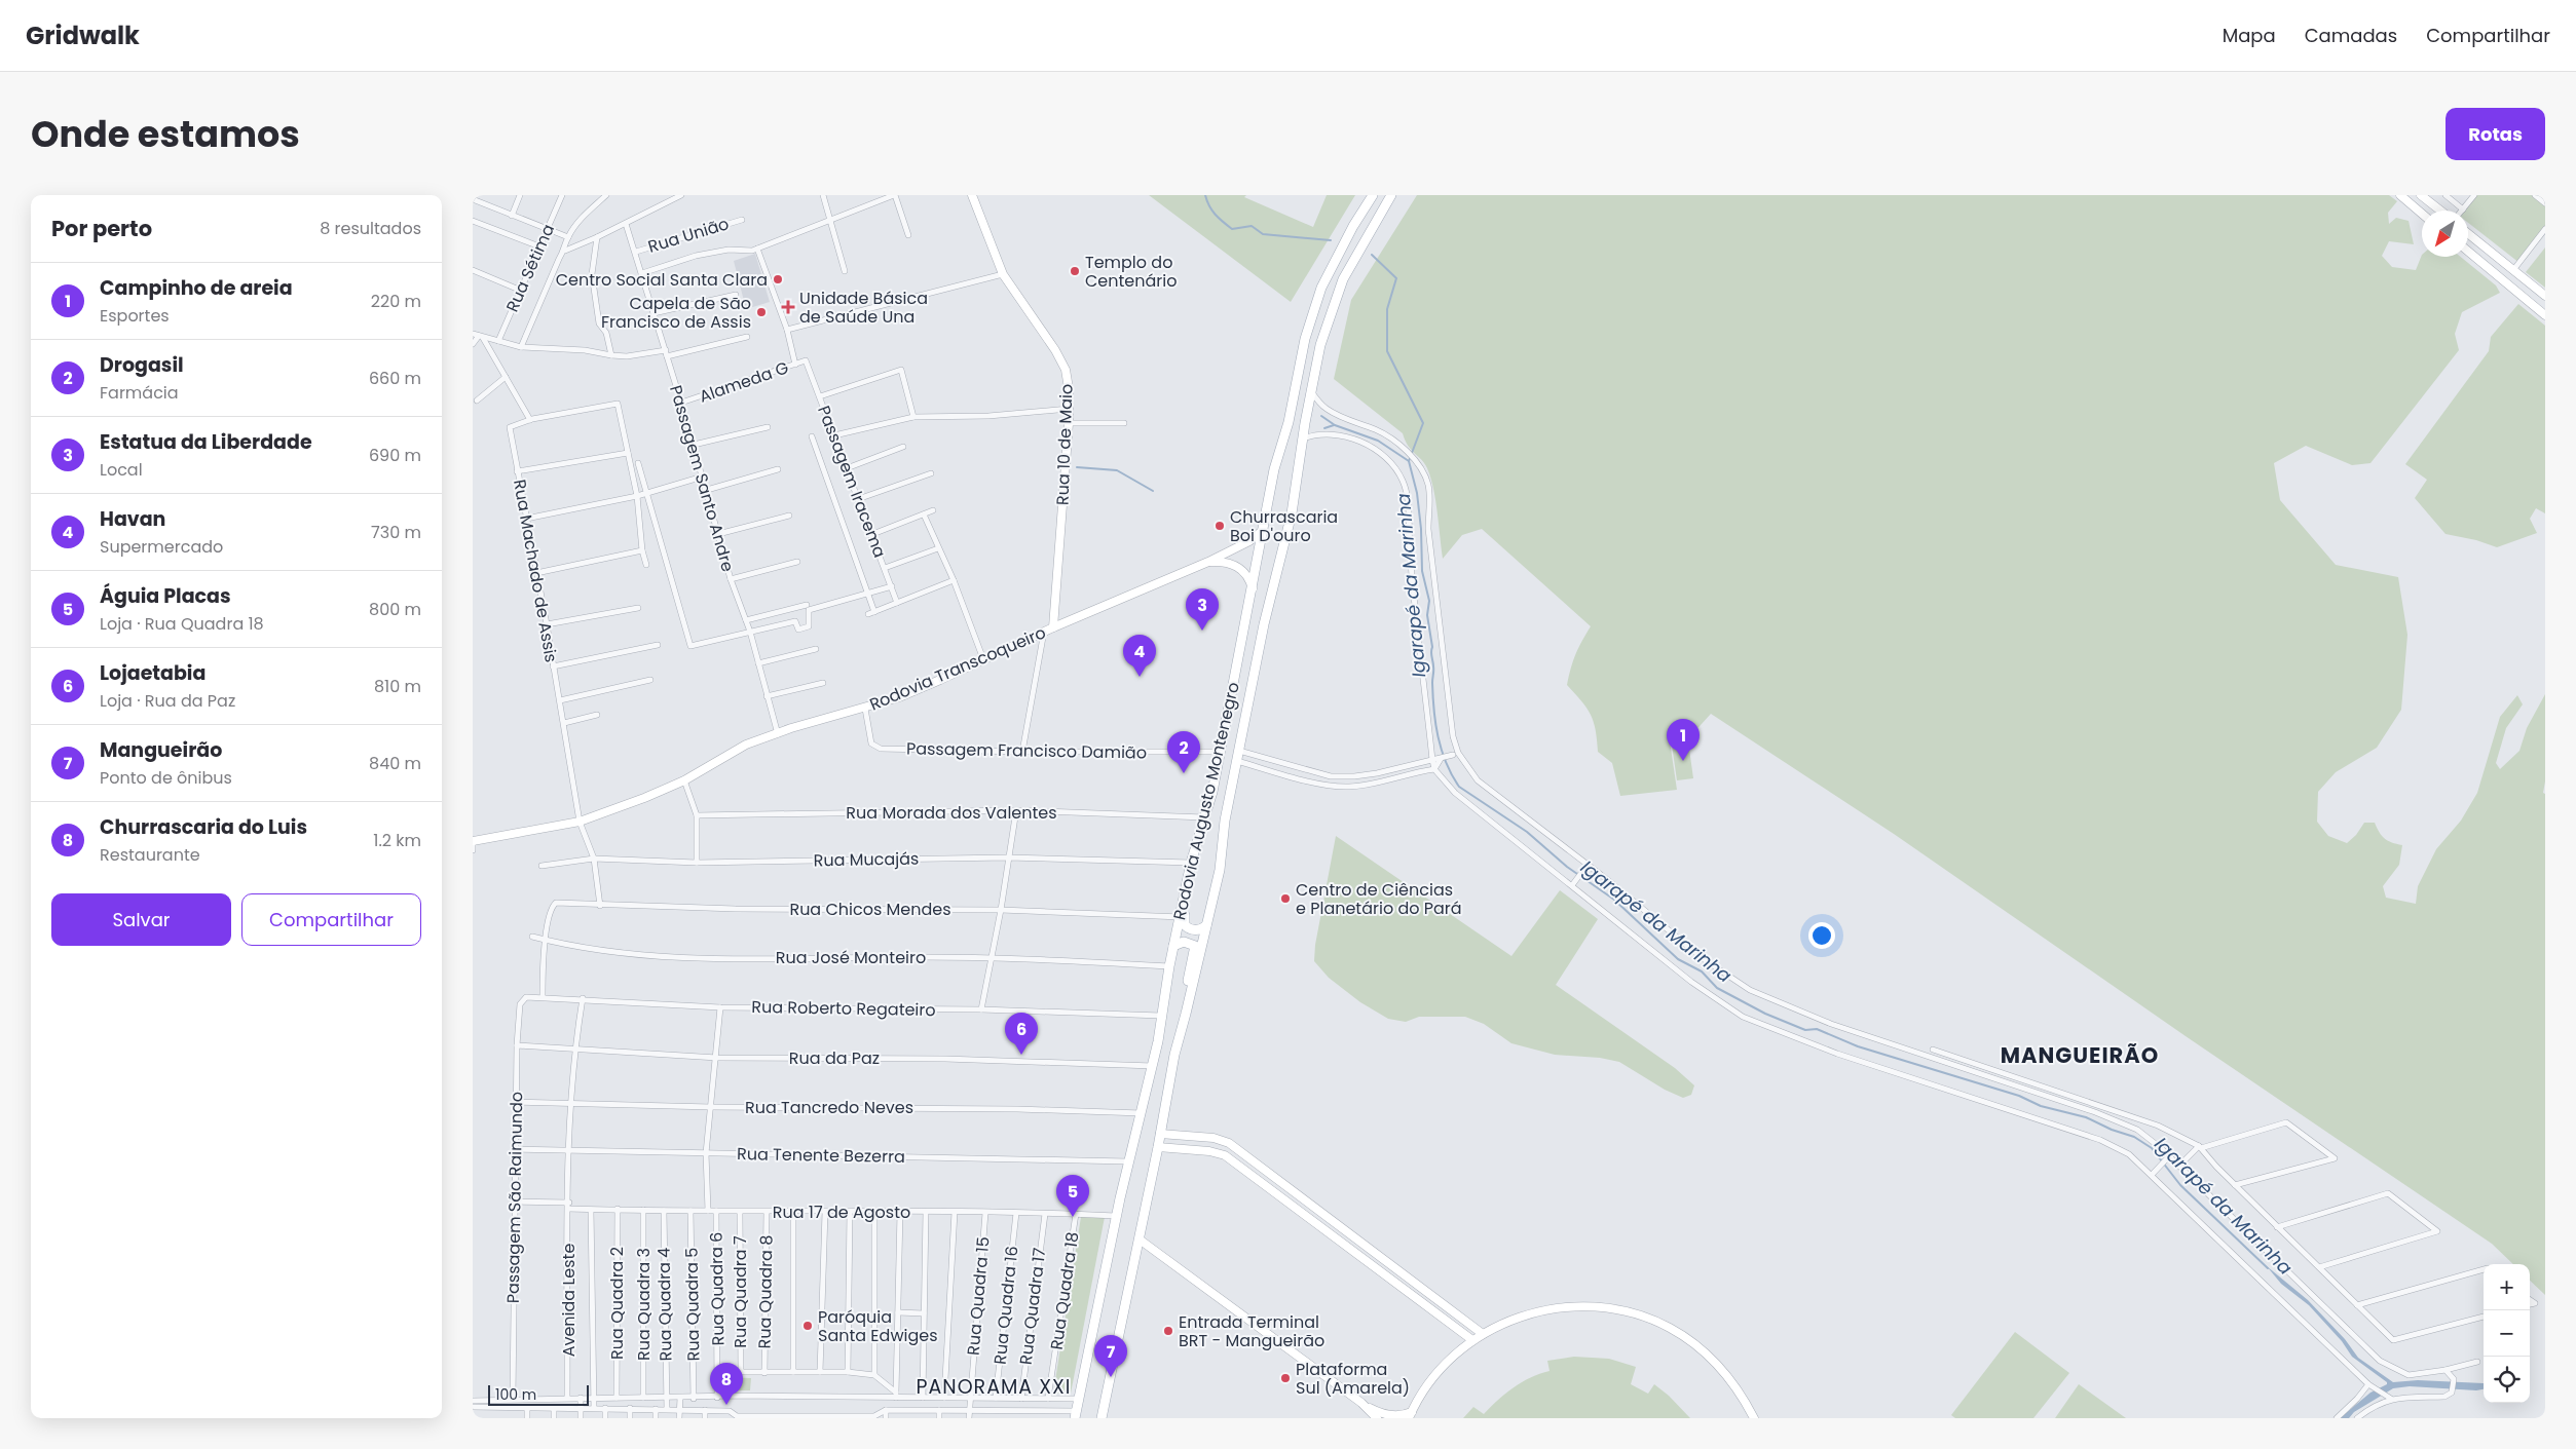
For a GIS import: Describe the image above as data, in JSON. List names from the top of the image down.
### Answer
{
  "streets": {
    "main road": ["Rua 10 de Maio", "Rodovia Transcoqueiro", "Rodovia Augusto Montenegro"],
    "street": [
      "Rua União",
      "Rua Sétima",
      "Alameda G",
      "Passagem Santo Andre",
      "Passagem Iracema",
      "Rua Machado de Assis",
      "Passagem Francisco Damião",
      "Rua Morada dos Valentes",
      "Rua Mucajás",
      "Rua Chicos Mendes",
      "Rua José Monteiro",
      "Rua Roberto Regateiro",
      "Rua da Paz",
      "Rua Tancredo Neves",
      "Rua Tenente Bezerra",
      "Passagem São Raimundo",
      "Rua 17 de Agosto",
      "Rua Quadra 6",
      "Rua Quadra 18",
      "Rua Quadra 7",
      "Rua Quadra 8",
      "Rua Quadra 15",
      "Avenida Leste",
      "Rua Quadra 2",
      "Rua Quadra 3",
      "Rua Quadra 4",
      "Rua Quadra 5",
      "Rua Quadra 16",
      "Rua Quadra 17"
    ]
  },
  "crossings": [
    ["Rua União", "Passagem Santo Andre"],
    ["Alameda G", "Passagem Santo Andre"],
    ["Alameda G", "Passagem Iracema"],
    ["Rua 10 de Maio", "Rodovia Transcoqueiro"],
    ["Passagem Santo Andre", "Rodovia Transcoqueiro"],
    ["Rua Machado de Assis", "Rodovia Transcoqueiro"],
    ["Rua Machado de Assis", "Rua Mucajás"],
    ["Rua Machado de Assis", "Rua Chicos Mendes"],
    ["Rodovia Transcoqueiro", "Passagem Francisco Damião"],
    ["Rodovia Transcoqueiro", "Rodovia Augusto Montenegro"],
    ["Passagem Francisco Damião", "Rodovia Augusto Montenegro"],
    ["Rodovia Augusto Montenegro", "Rua Morada dos Valentes"],
    ["Rodovia Augusto Montenegro", "Rua Mucajás"],
    ["Rodovia Augusto Montenegro", "Rua Chicos Mendes"],
    ["Rodovia Augusto Montenegro", "Rua José Monteiro"],
    ["Rodovia Augusto Montenegro", "Rua Roberto Regateiro"],
    ["Rodovia Augusto Montenegro", "Rua da Paz"],
    ["Rodovia Augusto Montenegro", "Rua Tancredo Neves"],
    ["Rodovia Augusto Montenegro", "Rua Tenente Bezerra"],
    ["Rodovia Augusto Montenegro", "Rua 17 de Agosto"],
    ["Rua Chicos Mendes", "Rua José Monteiro"],
    ["Rua Roberto Regateiro", "Passagem São Raimundo"],
    ["Rua Roberto Regateiro", "Avenida Leste"],
    ["Rua da Paz", "Passagem São Raimundo"],
    ["Rua da Paz", "Avenida Leste"],
    ["Rua Tancredo Neves", "Passagem São Raimundo"],
    ["Rua Tancredo Neves", "Avenida Leste"],
    ["Rua Tenente Bezerra", "Passagem São Raimundo"],
    ["Rua Tenente Bezerra", "Avenida Leste"],
    ["Passagem São Raimundo", "Rua 17 de Agosto"],
    ["Rua 17 de Agosto", "Rua Quadra 6"],
    ["Rua 17 de Agosto", "Rua Quadra 18"],
    ["Rua 17 de Agosto", "Rua Quadra 7"],
    ["Rua 17 de Agosto", "Rua Quadra 8"],
    ["Rua 17 de Agosto", "Rua Quadra 15"],
    ["Rua 17 de Agosto", "Avenida Leste"],
    ["Rua 17 de Agosto", "Rua Quadra 2"],
    ["Rua 17 de Agosto", "Rua Quadra 3"],
    ["Rua 17 de Agosto", "Rua Quadra 4"],
    ["Rua 17 de Agosto", "Rua Quadra 5"],
    ["Rua 17 de Agosto", "Rua Quadra 16"],
    ["Rua 17 de Agosto", "Rua Quadra 17"]
  ],
  "districts": ["MANGUEIRÃO", "PANORAMA XXI"],
  "water": ["Igarapé da Marinha"],
  "places": {
    "other": [
      "Templo do Centenário",
      "Centro Social Santa Clara",
      "Capela de São Francisco de Assis",
      "Churrascaria Boi D'ouro",
      "Centro de Ciências e Planetário do Pará",
      "Paróquia Santa Edwiges",
      "Entrada Terminal BRT - Mangueirão",
      "Plataforma Sul (Amarela)"
    ],
    "health": ["Unidade Básica de Saúde Una"]
  },
  "scale_bar": "100 m",
  "north": "bottom left",
  "page": {
    "header": "Gridwalk",
    "nav": ["Mapa", "Camadas", "Compartilhar"],
    "title": "Onde estamos",
    "buttons": [
      "Rotas",
      ["Salvar", "Compartilhar"]
    ],
    "heading": ["Por perto", "8 resultados"],
    "list": [
      {
        "mark": "1",
        "name": "Campinho de areia",
        "note": "Esportes",
        "value": "220 m"
      },
      {
        "mark": "2",
        "name": "Drogasil",
        "note": "Farmácia",
        "value": "660 m"
      },
      {
        "mark": "3",
        "name": "Estatua da Liberdade",
        "note": "Local",
        "value": "690 m"
      },
      {
        "mark": "4",
        "name": "Havan",
        "note": "Supermercado",
        "value": "730 m"
      },
      {
        "mark": "5",
        "name": "Águia Placas",
        "note": "Loja · Rua Quadra 18",
        "value": "800 m"
      },
      {
        "mark": "6",
        "name": "Lojaetabia",
        "note": "Loja · Rua da Paz",
        "value": "810 m"
      },
      {
        "mark": "7",
        "name": "Mangueirão",
        "note": "Ponto de ônibus",
        "value": "840 m"
      },
      {
        "mark": "8",
        "name": "Churrascaria do Luis",
        "note": "Restaurante",
        "value": "1.2 km"
      }
    ],
    "pins": [
      "3",
      "4",
      "1",
      "2",
      "6",
      "5",
      "7",
      "8"
    ],
    "map_buttons": ["+", "−"],
    "scale": "100 m"
  }
}
